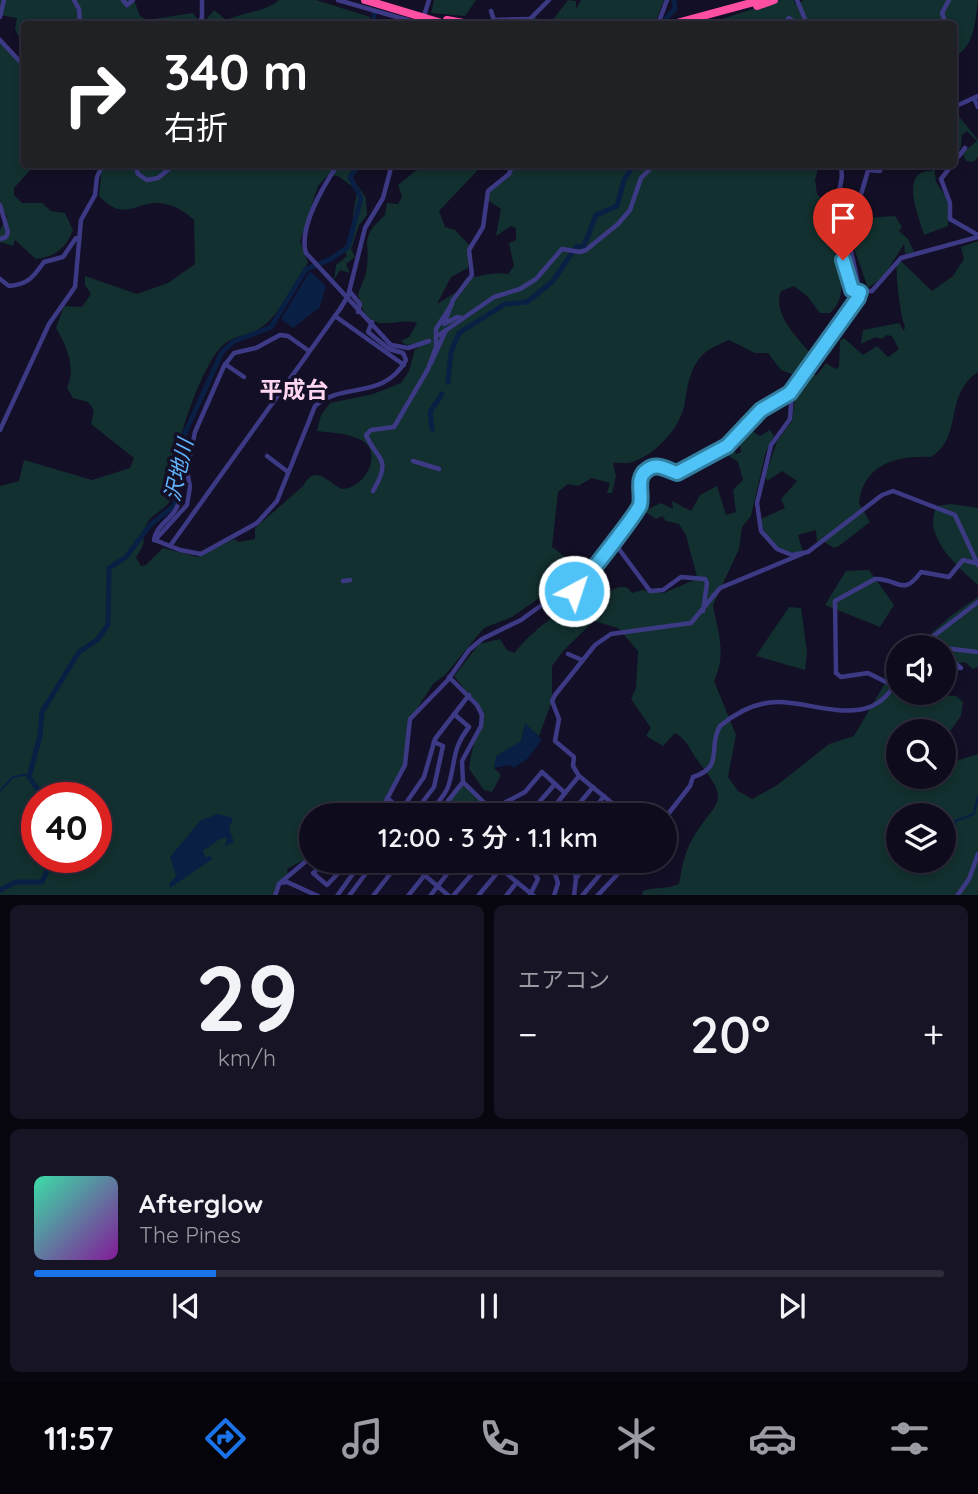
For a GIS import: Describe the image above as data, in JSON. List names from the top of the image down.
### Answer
{
  "districts": ["平成台"],
  "water": ["沢地川"],
  "page": {
    "turn": ["340 m", "右折"],
    "limit": "40",
    "trip": "12:00 · 3 分 · 1.1 km",
    "tile": [
      ["29", "km/h"],
      "エアコン"
    ],
    "heat": ["−", "20°", "+"],
    "song": ["Afterglow", "The Pines"],
    "tabs": "11:57"
  }
}
